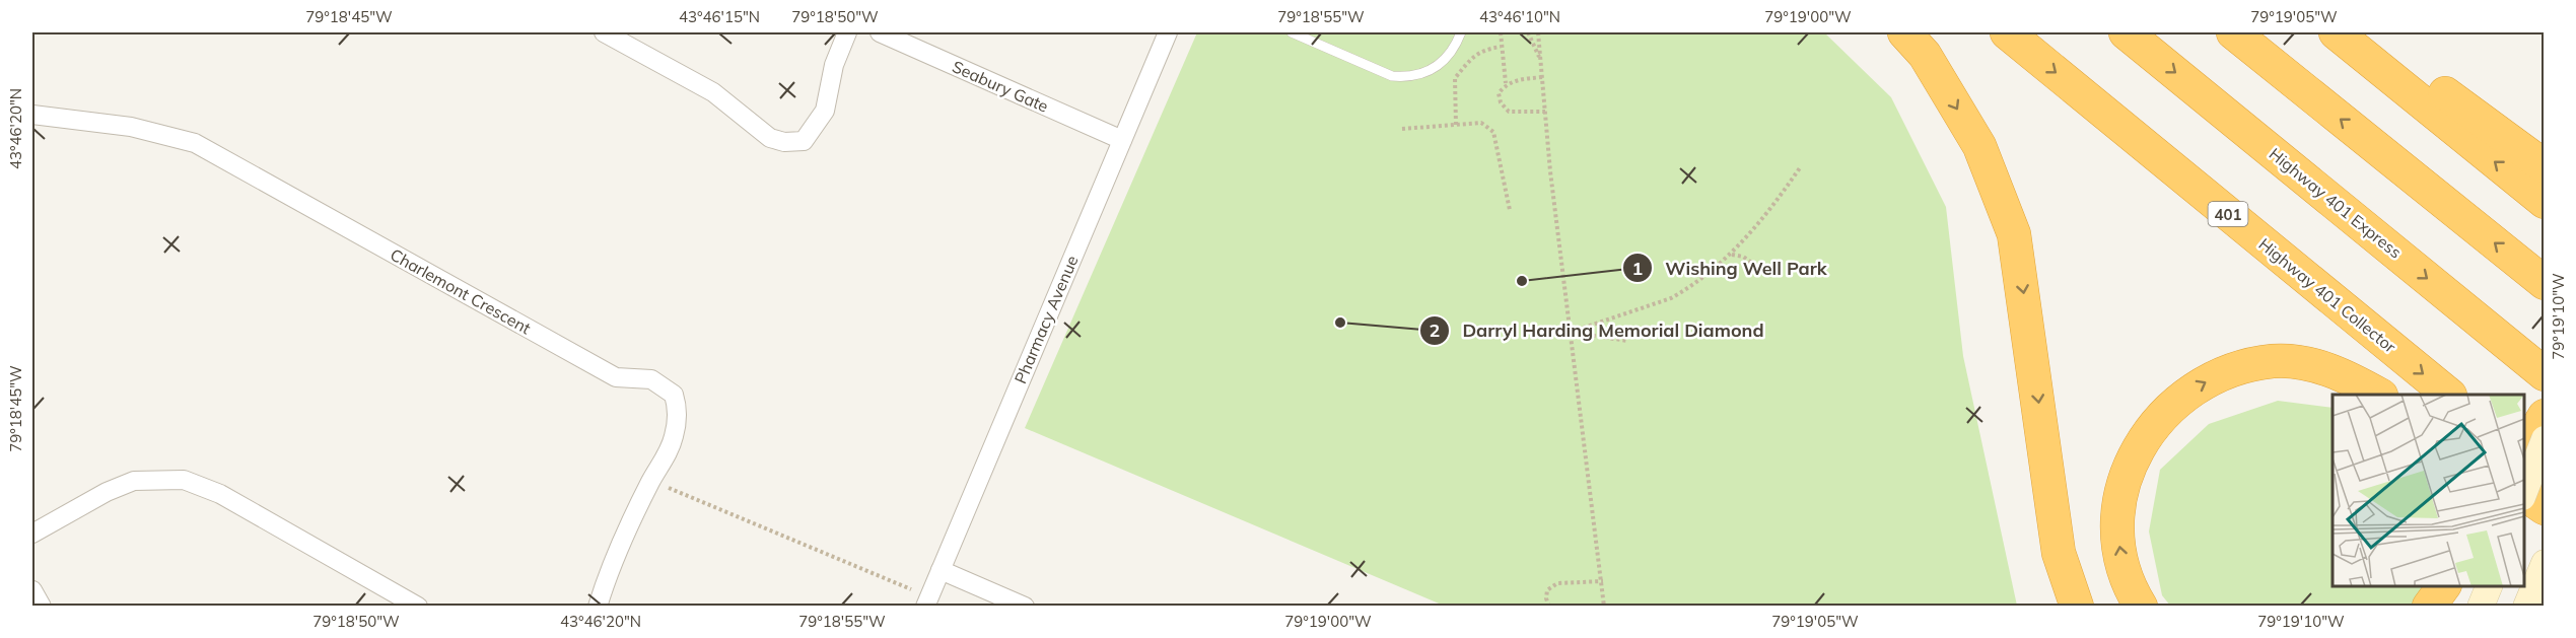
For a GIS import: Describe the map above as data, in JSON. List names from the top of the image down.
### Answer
{
  "streets": {
    "highway": ["Highway 401 Express", "401", "Highway 401 Collector"],
    "street": ["Seabury Gate", "Charlemont Crescent", "Pharmacy Avenue"]
  },
  "crossings": [
    ["Seabury Gate", "Pharmacy Avenue"]
  ],
  "places": ["Wishing Well Park", "Darryl Harding Memorial Diamond"],
  "coordinates": [
    "79°18'45\"W",
    "43°46'15\"N",
    "79°18'50\"W",
    "79°18'55\"W",
    "43°46'10\"N",
    "79°19'00\"W",
    "79°19'05\"W",
    "43°46'20\"N",
    "79°19'10\"W"
  ]
}
